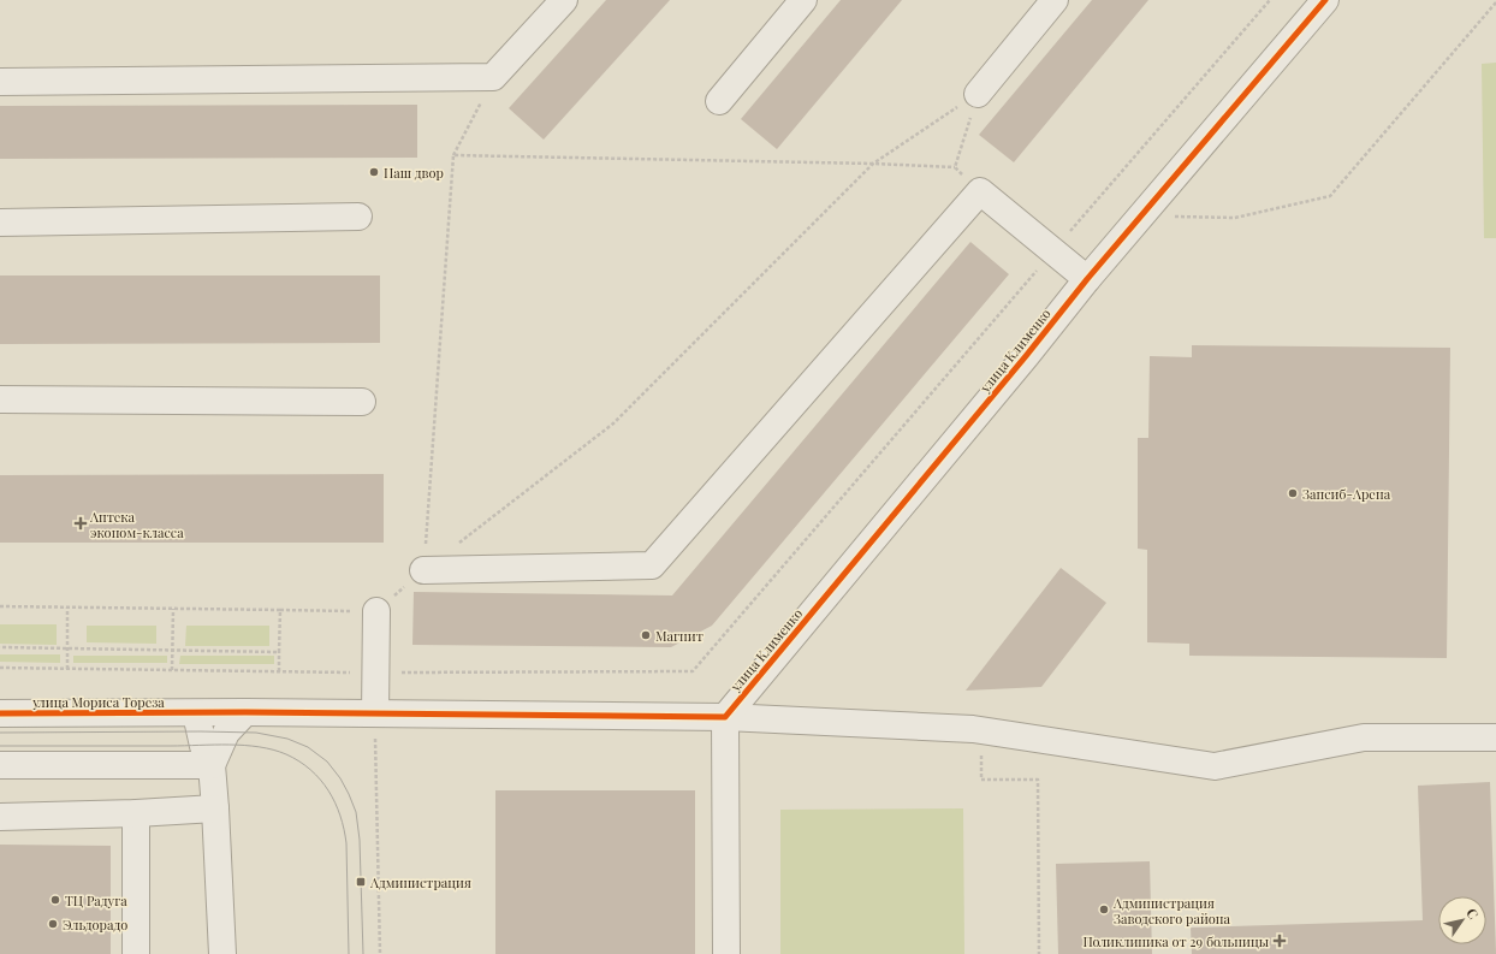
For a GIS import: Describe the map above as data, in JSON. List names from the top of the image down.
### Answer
{
  "streets": {
    "street": ["улица Клименко", "улица Мориса Тореза"]
  },
  "crossings": [
    ["улица Клименко", "улица Мориса Тореза"]
  ],
  "places": {
    "other": [
      "Наш двор",
      "Запсиб-Арена",
      "Магнит",
      "ТЦ Радуга",
      "Администрация Заводского района",
      "Эльдорадо"
    ],
    "health": ["Аптека эконом-класса", "Поликлиника от 29 больницы"],
    "transit": ["Администрация"]
  },
  "north": "top right"
}
